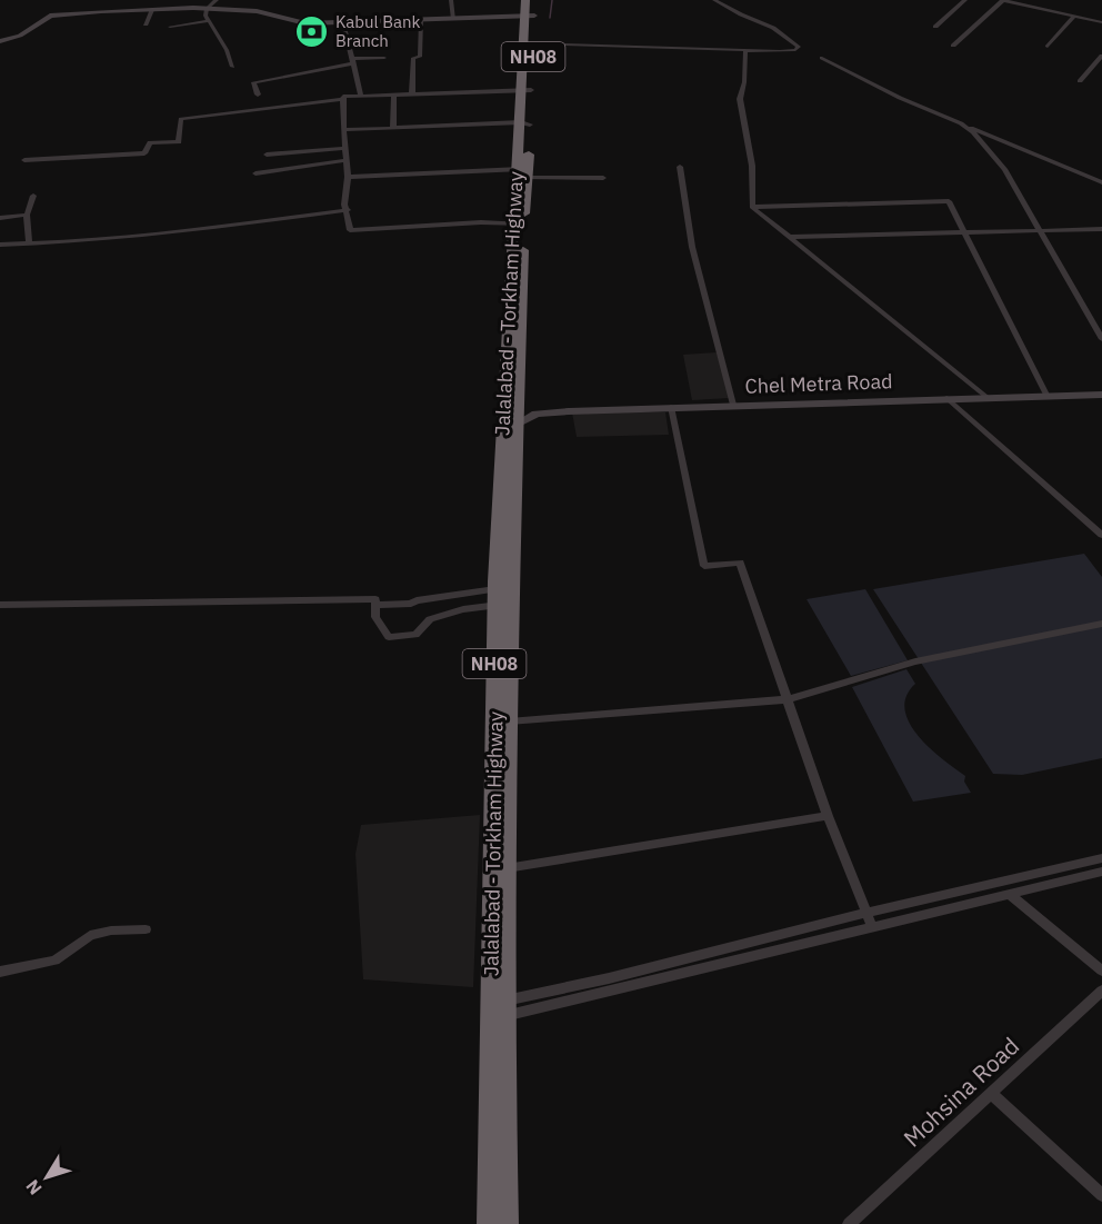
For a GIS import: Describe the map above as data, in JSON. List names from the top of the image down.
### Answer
{
  "streets": {
    "highway": ["NH08", "Jalalabad - Torkham Highway"],
    "street": ["Chel Metra Road", "Mohsina Road"]
  },
  "places": {
    "bank": ["Kabul Bank Branch"]
  },
  "north": "bottom left"
}
